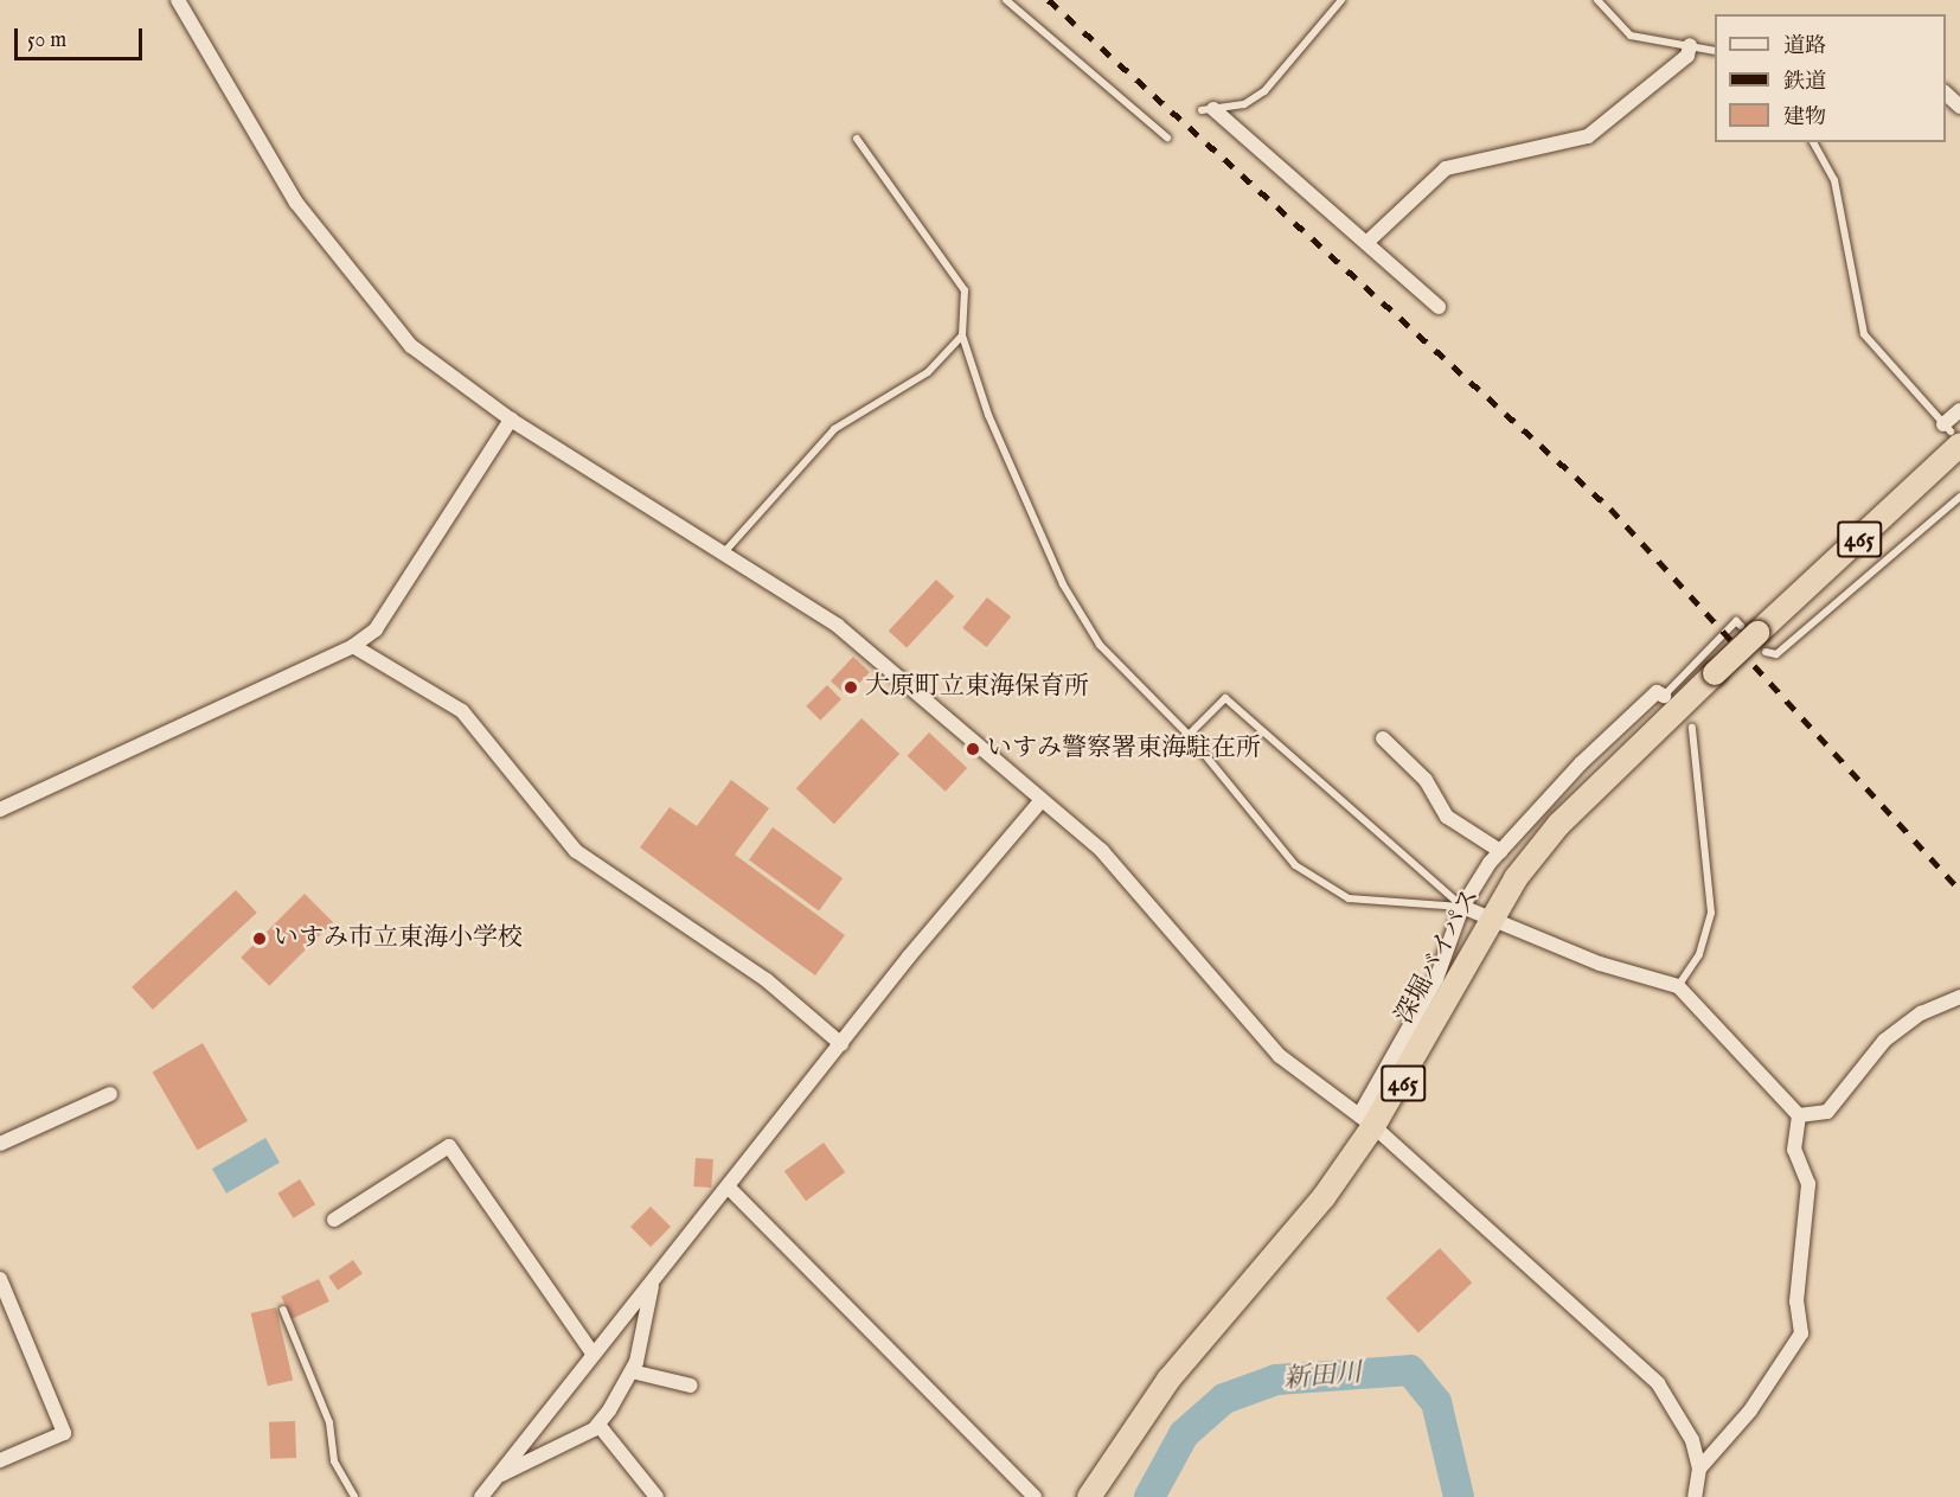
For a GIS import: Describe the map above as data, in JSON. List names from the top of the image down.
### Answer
{
  "streets": {
    "highway": ["465", "深堀バイパス"]
  },
  "crossings": [
    ["465", "深堀バイパス"]
  ],
  "water": ["新田川"],
  "places": ["大原町立東海保育所", "いすみ警察署東海駐在所", "いすみ市立東海小学校"],
  "legend": ["道路", "鉄道", "建物"],
  "scale_bar": "50 m"
}
